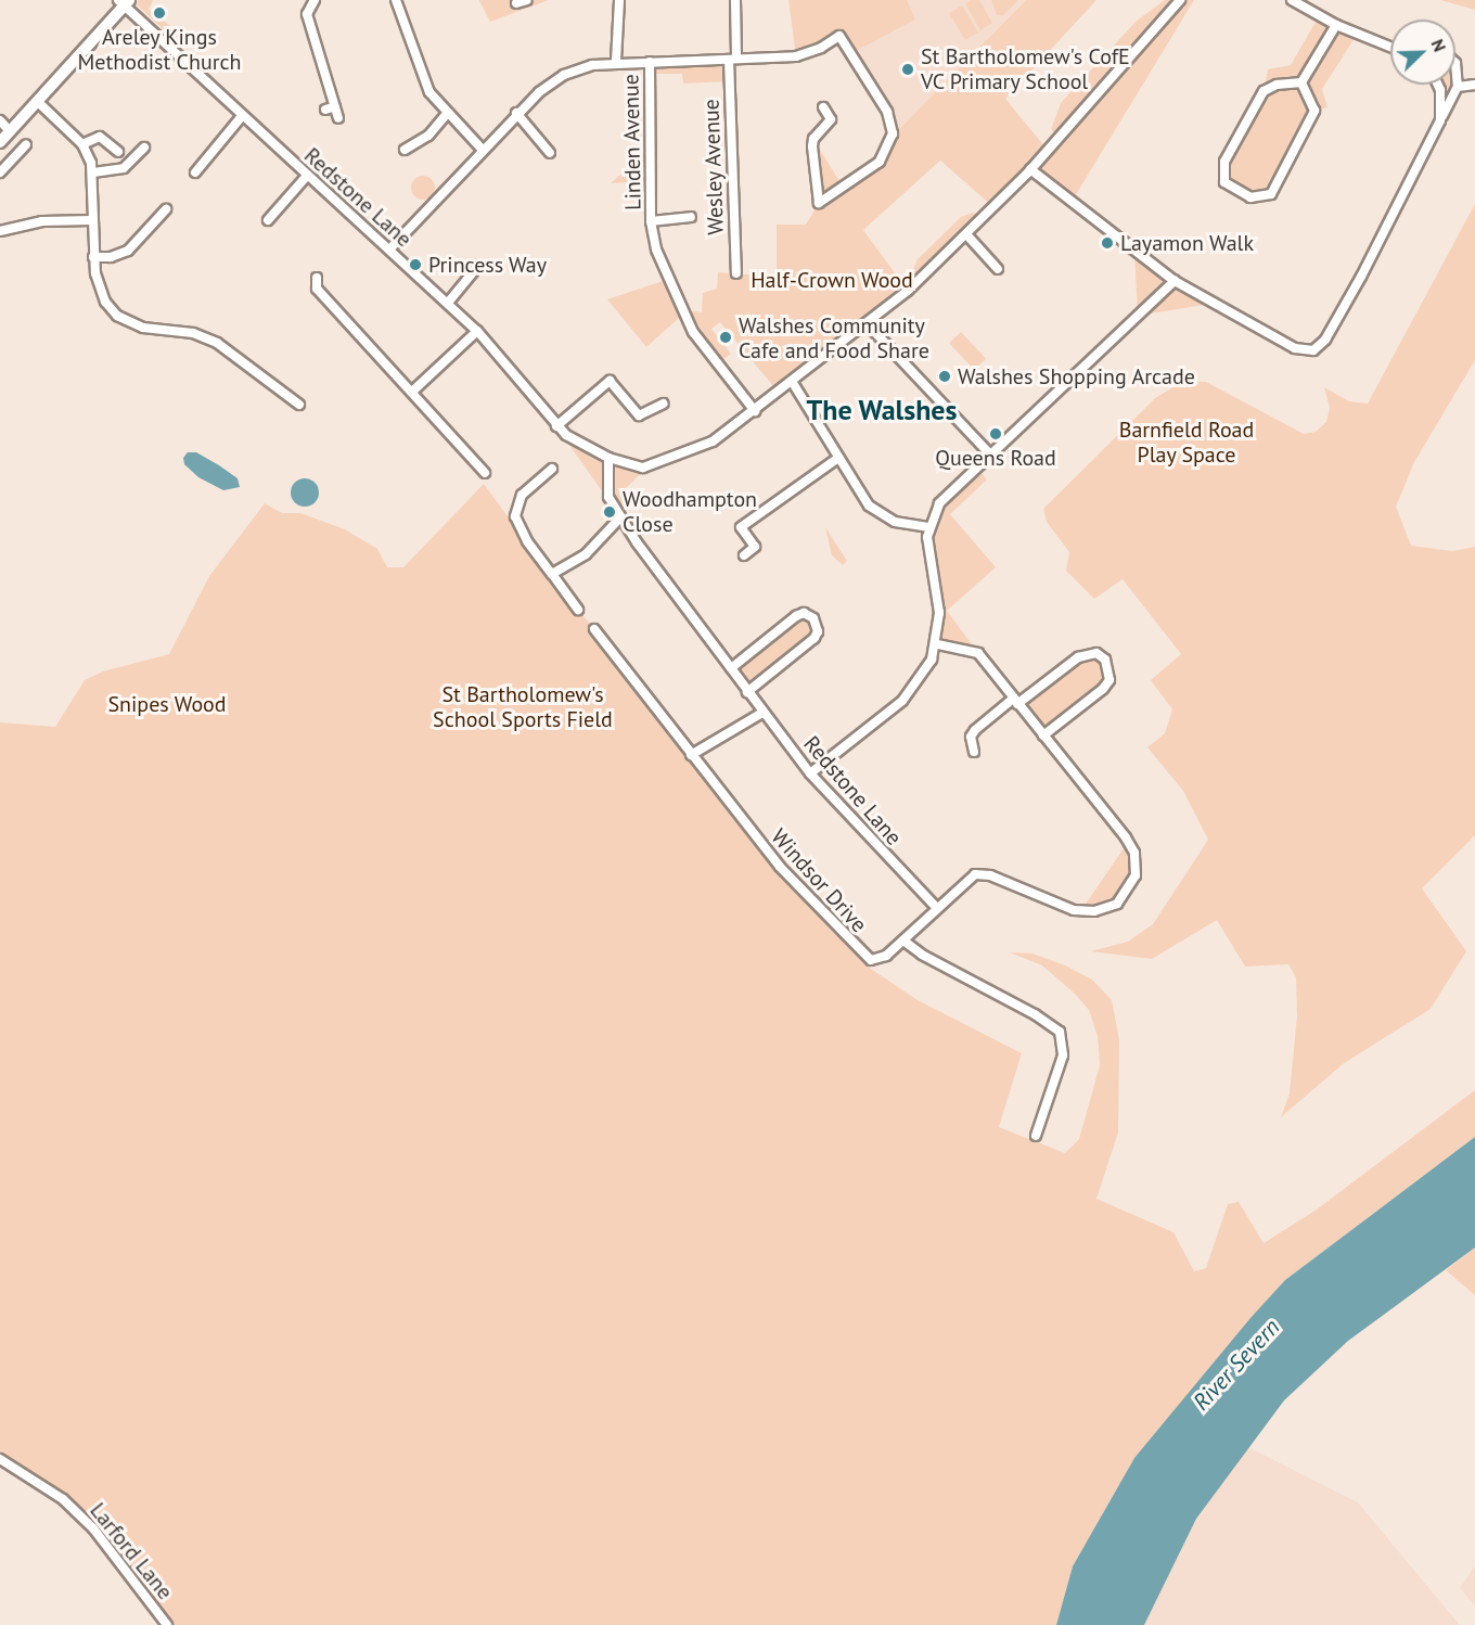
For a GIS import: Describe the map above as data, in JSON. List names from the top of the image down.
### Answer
{
  "streets": {
    "street": [
      "Linden Avenue",
      "Wesley Avenue",
      "Redstone Lane",
      "Windsor Drive",
      "Larford Lane"
    ]
  },
  "crossings": [
    ["Linden Avenue", "Redstone Lane"],
    ["Redstone Lane", "Windsor Drive"]
  ],
  "districts": ["The Walshes"],
  "water": ["River Severn"],
  "parks": [
    "Half-Crown Wood",
    "Barnfield Road Play Space",
    "St Bartholomew's School Sports Field",
    "Snipes Wood"
  ],
  "places": [
    "Areley Kings Methodist Church",
    "St Bartholomew's CofE VC Primary School",
    "Layamon Walk",
    "Princess Way",
    "Walshes Community Cafe and Food Share",
    "Walshes Shopping Arcade",
    "Queens Road",
    "Woodhampton Close"
  ],
  "north": "top right"
}
